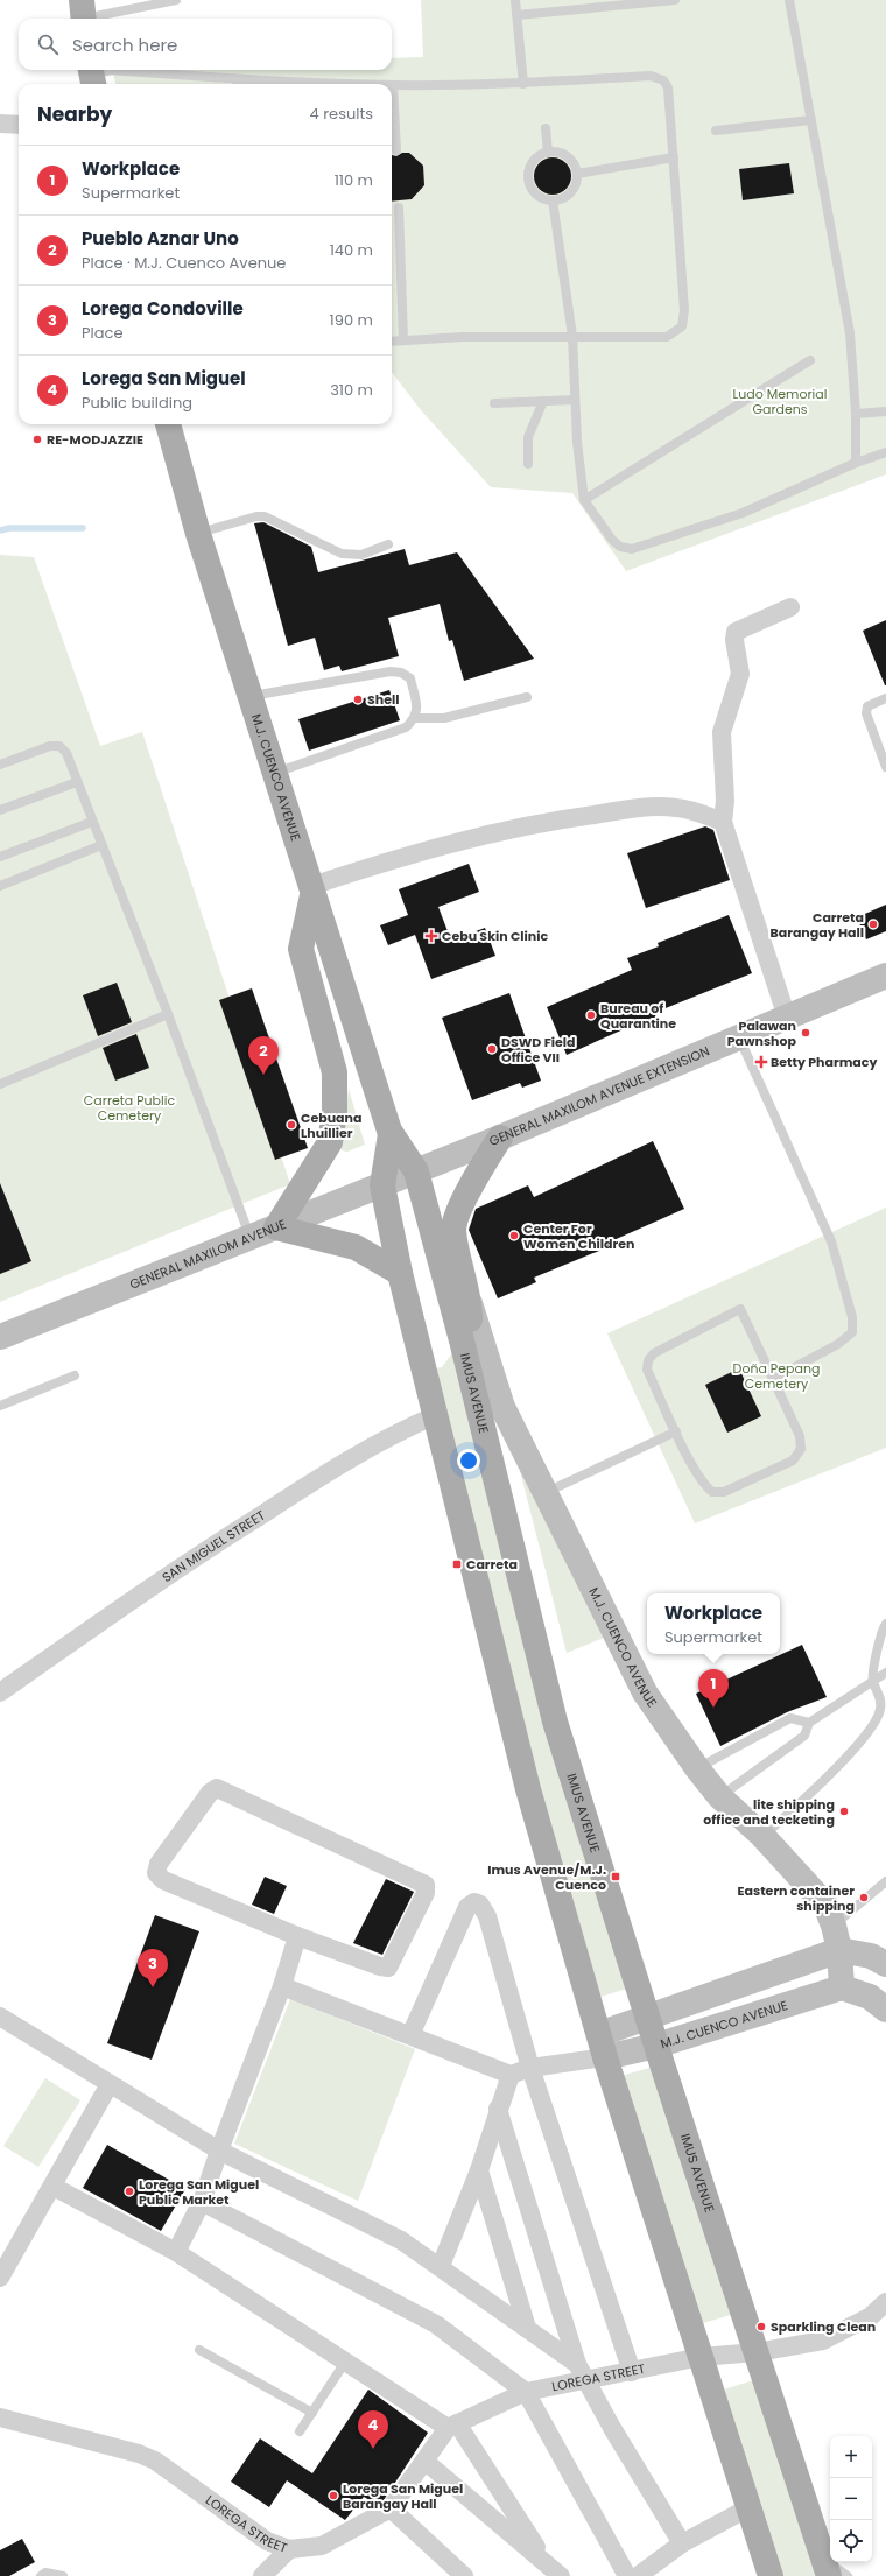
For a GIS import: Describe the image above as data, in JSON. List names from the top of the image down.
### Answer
{
  "streets": {
    "main road": [
      "M.J. CUENCO AVENUE",
      "GENERAL MAXILOM AVENUE EXTENSION",
      "GENERAL MAXILOM AVENUE",
      "IMUS AVENUE"
    ],
    "street": ["SAN MIGUEL STREET", "LOREGA STREET"]
  },
  "crossings": [
    ["M.J. CUENCO AVENUE", "GENERAL MAXILOM AVENUE EXTENSION"],
    ["M.J. CUENCO AVENUE", "GENERAL MAXILOM AVENUE"],
    ["M.J. CUENCO AVENUE", "IMUS AVENUE"],
    ["GENERAL MAXILOM AVENUE EXTENSION", "GENERAL MAXILOM AVENUE"],
    ["GENERAL MAXILOM AVENUE EXTENSION", "IMUS AVENUE"],
    ["GENERAL MAXILOM AVENUE", "IMUS AVENUE"],
    ["IMUS AVENUE", "LOREGA STREET"]
  ],
  "parks": ["Ludo Memorial Gardens", "Carreta Public Cemetery", "Doña Pepang Cemetery"],
  "places": {
    "other": [
      "RE-MODJAZZIE",
      "Shell",
      "Carreta Barangay Hall",
      "Bureau of Quarantine",
      "Palawan Pawnshop",
      "DSWD Field Office VII",
      "Cebuana Lhuillier",
      "Center For Women Children",
      "lite shipping office and tecketing",
      "Eastern container shipping",
      "Lorega San Miguel Public Market",
      "Sparkling Clean",
      "Lorega San Miguel Barangay Hall"
    ],
    "health": ["Cebu Skin Clinic", "Betty Pharmacy"],
    "transit": ["Carreta", "Imus Avenue/M.J. Cuenco"]
  },
  "page": {
    "search": "Search here",
    "heading": ["Nearby", "4 results"],
    "list": [
      {
        "mark": "1",
        "name": "Workplace",
        "note": "Supermarket",
        "value": "110 m"
      },
      {
        "mark": "2",
        "name": "Pueblo Aznar Uno",
        "note": "Place · M.J. Cuenco Avenue",
        "value": "140 m"
      },
      {
        "mark": "3",
        "name": "Lorega Condoville",
        "note": "Place",
        "value": "190 m"
      },
      {
        "mark": "4",
        "name": "Lorega San Miguel",
        "note": "Public building",
        "value": "310 m"
      }
    ],
    "pins": [
      "2",
      "1",
      "3",
      "4"
    ],
    "popup": ["Workplace", "Supermarket"],
    "map_buttons": ["+", "−"]
  }
}
